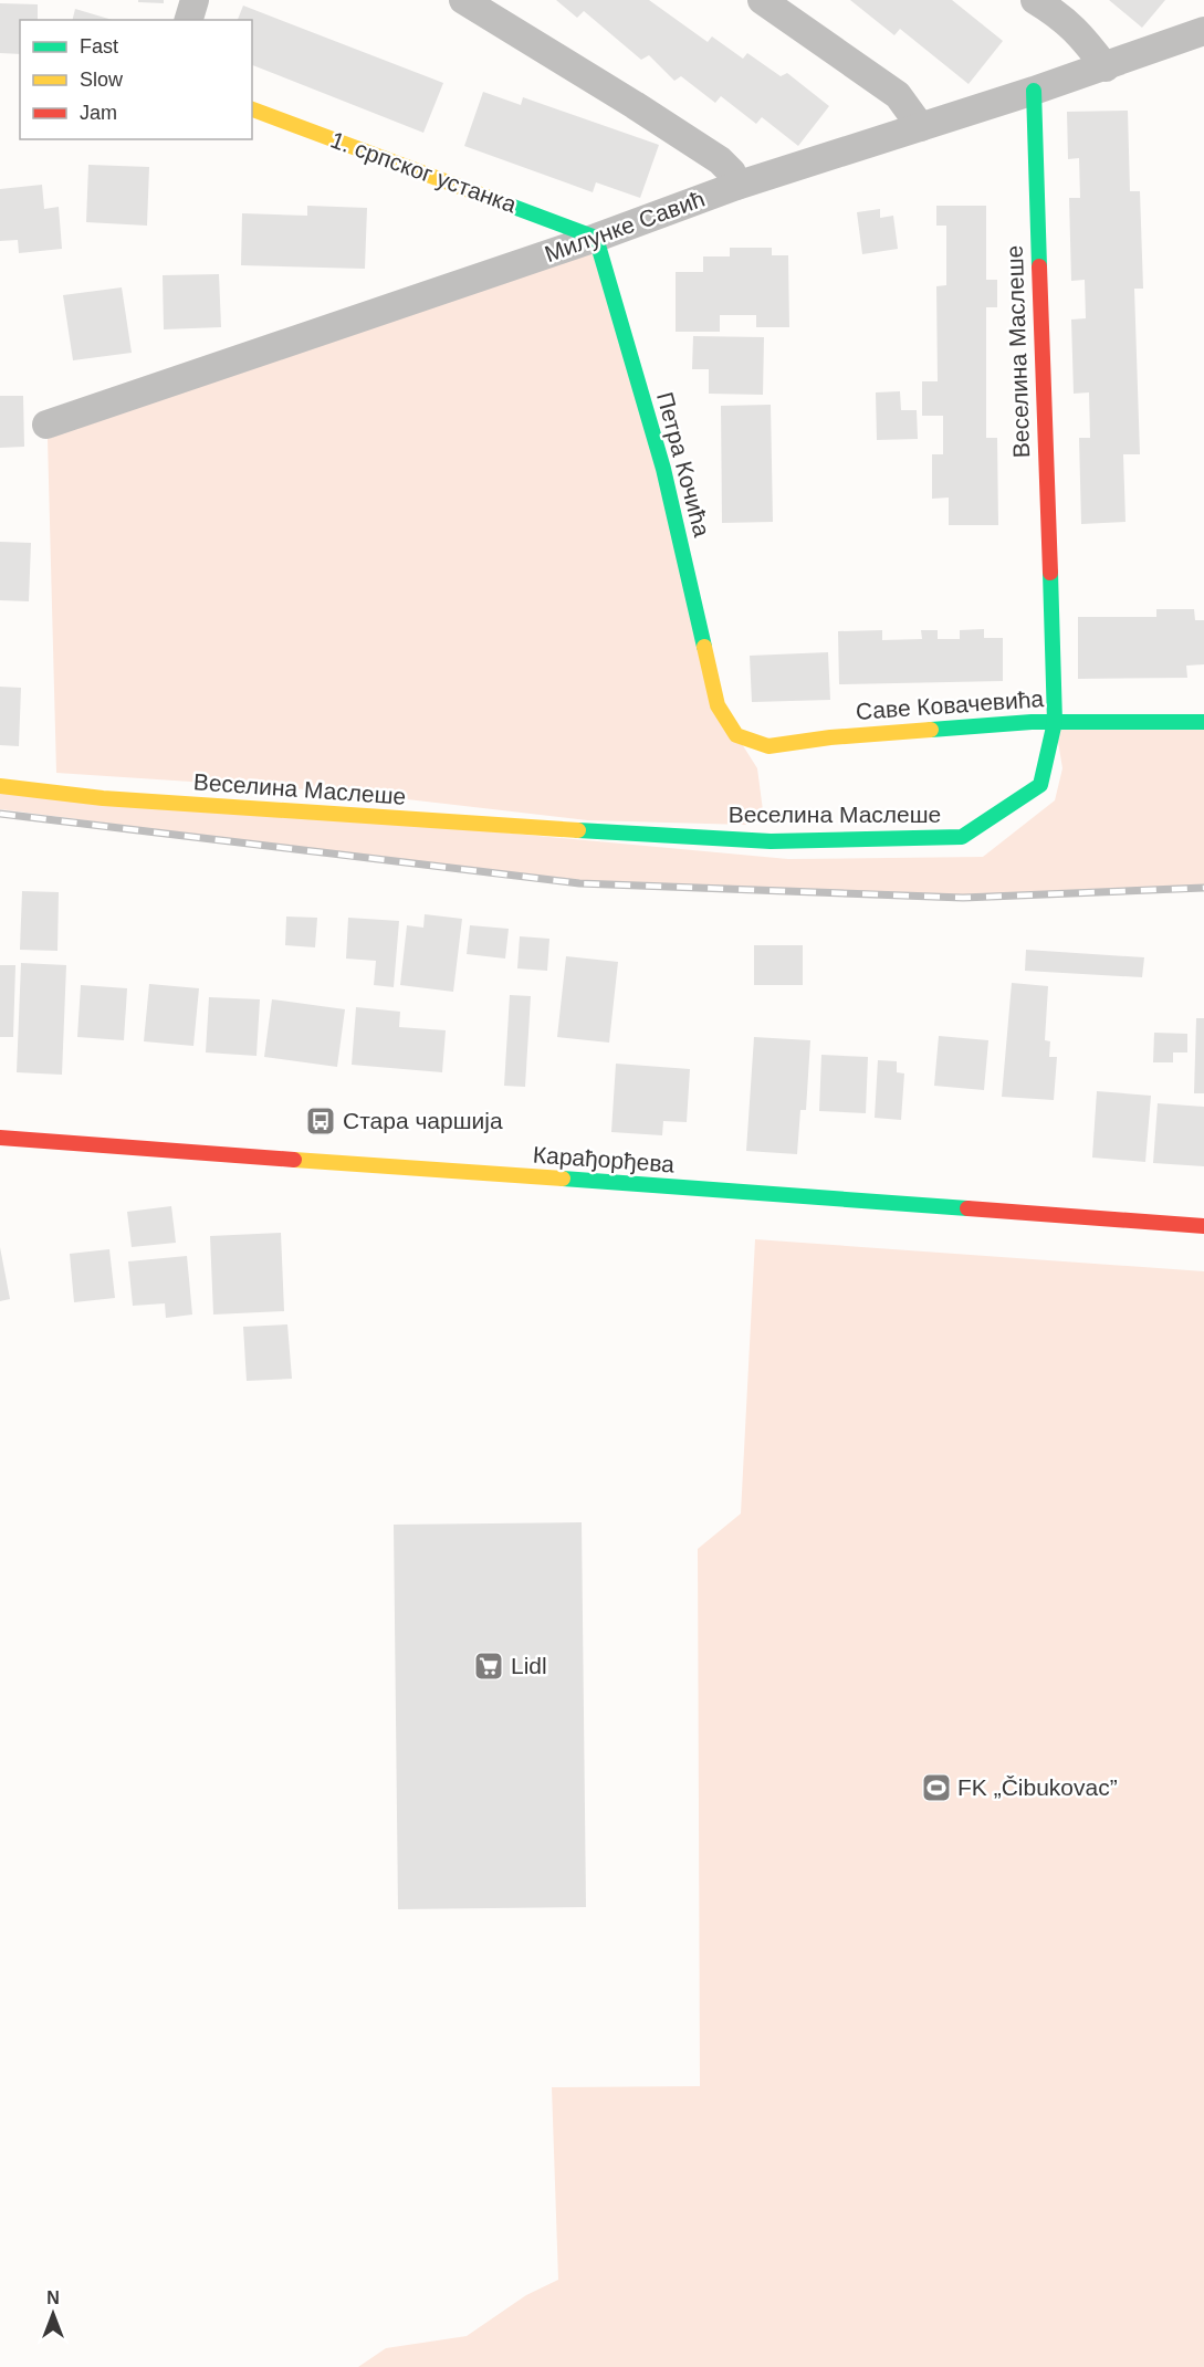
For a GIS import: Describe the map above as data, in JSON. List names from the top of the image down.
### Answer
{
  "streets": {
    "street": [
      "1. српског устанка",
      "Милунке Савић",
      "Веселина Маслеше",
      "Петра Кочића",
      "Саве Ковачевића",
      "Карађорђева"
    ]
  },
  "crossings": [
    ["1. српског устанка", "Милунке Савић"],
    ["1. српског устанка", "Петра Кочића"],
    ["Милунке Савић", "Веселина Маслеше"],
    ["Милунке Савић", "Петра Кочића"],
    ["Веселина Маслеше", "Саве Ковачевића"],
    ["Петра Кочића", "Саве Ковачевића"]
  ],
  "places": {
    "bus stop": ["Стара чаршија"],
    "supermarket": ["Lidl"],
    "sports": ["FK „Čibukovac”"]
  },
  "legend": ["Fast", "Slow", "Jam"],
  "north": "top"
}
